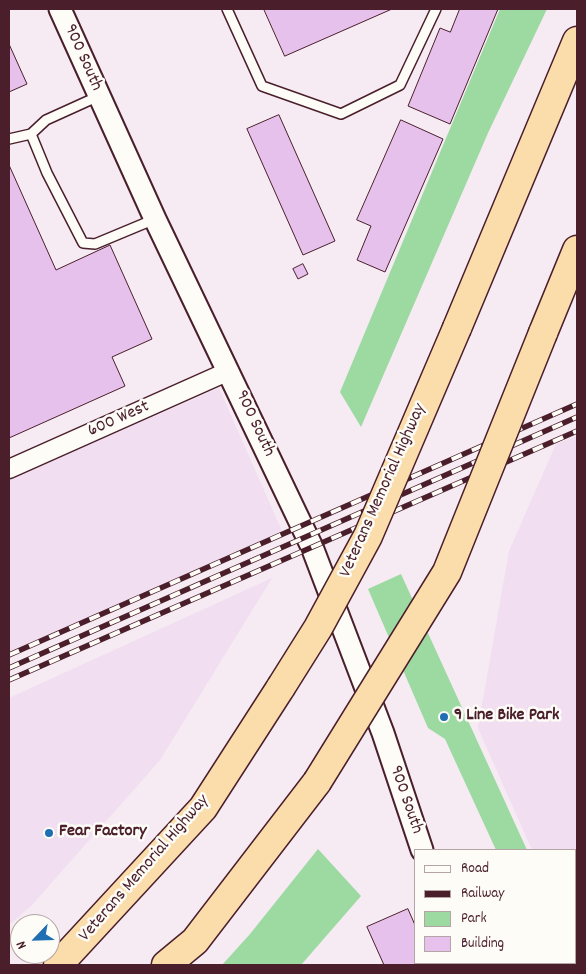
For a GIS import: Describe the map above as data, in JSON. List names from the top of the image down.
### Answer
{
  "streets": {
    "highway": ["Veterans Memorial Highway"],
    "street": ["900 South", "600 West"]
  },
  "crossings": [
    ["900 South", "600 West"]
  ],
  "places": ["9 Line Bike Park", "Fear Factory"],
  "legend": [
    "Road",
    "Railway",
    "Park",
    "Building"
  ],
  "north": "bottom left"
}
